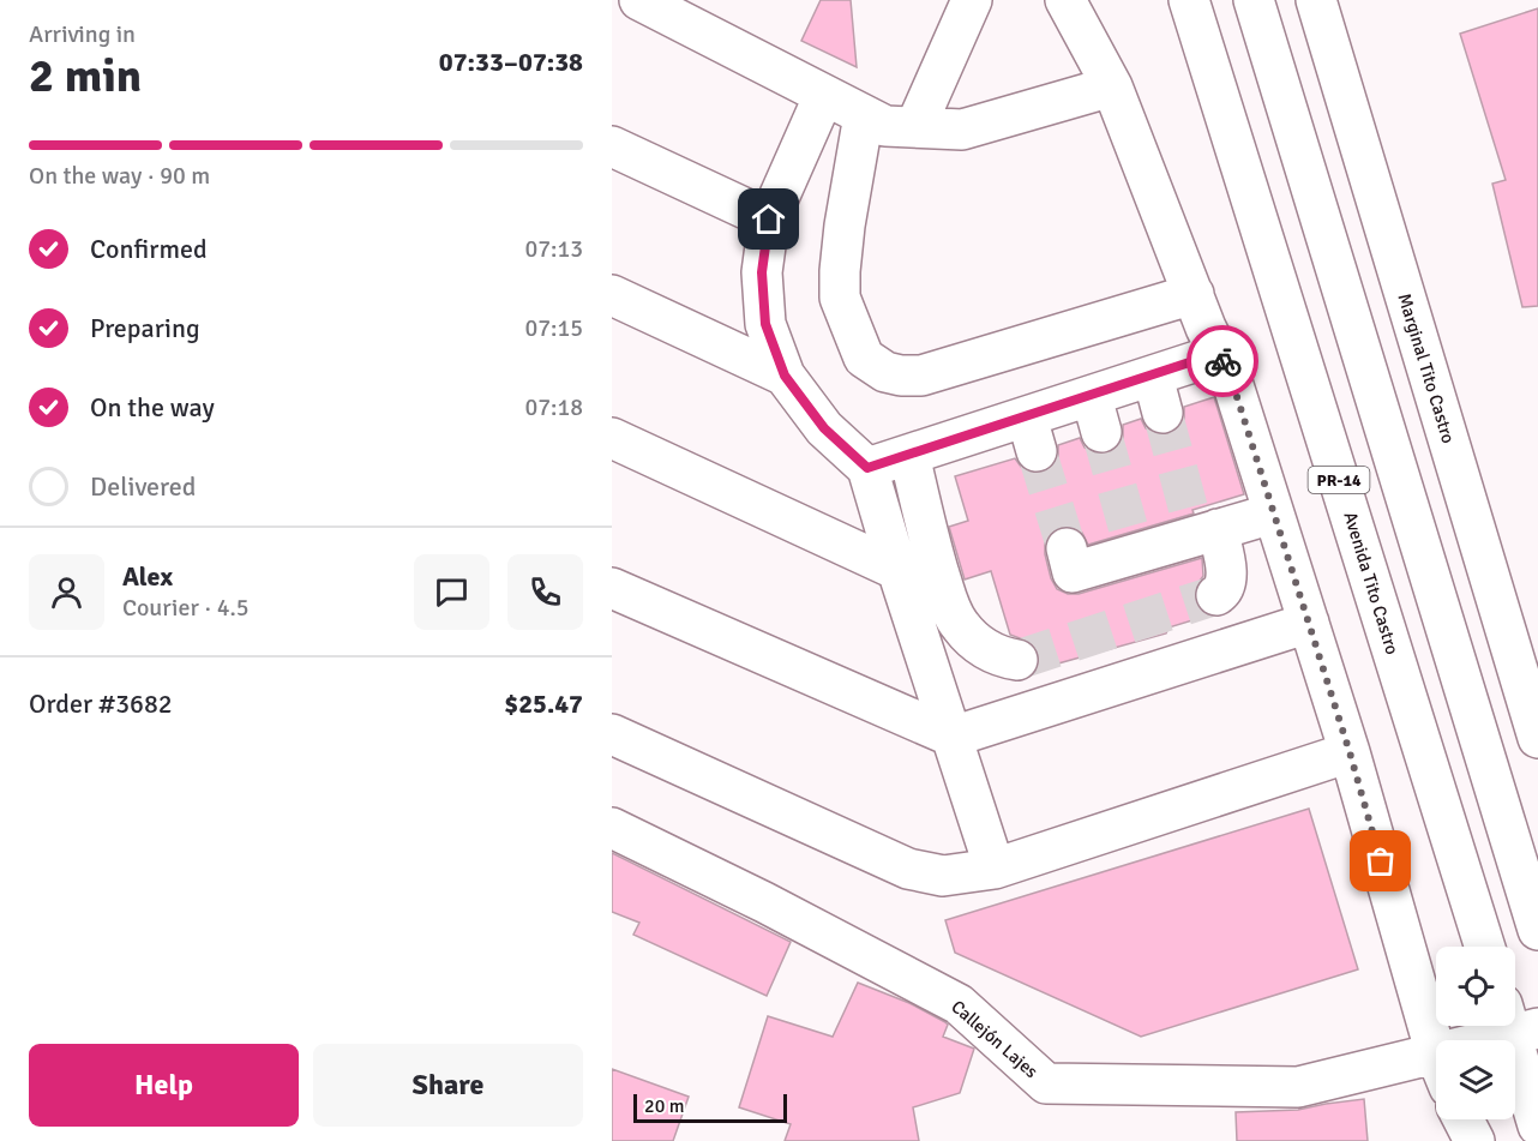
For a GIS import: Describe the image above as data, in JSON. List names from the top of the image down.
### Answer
{
  "streets": {
    "main road": [
      "Marginal Tito Castro",
      "PR-14",
      "Avenida Tito Castro",
      "Callejón Lajes"
    ]
  },
  "scale_bar": "20 m",
  "page": {
    "heading": ["2 min", "Arriving in", "07:33–07:38"],
    "panel": [
      "Alex",
      "Courier · 4.5",
      "Order #3682",
      "$25.47"
    ],
    "bar": "On the way · 90 m",
    "list": [
      ["Confirmed", "07:13"],
      ["Preparing", "07:15"],
      ["On the way", "07:18"],
      "Delivered"
    ],
    "buttons": ["Help", "Share"],
    "scale": "20 m"
  }
}
